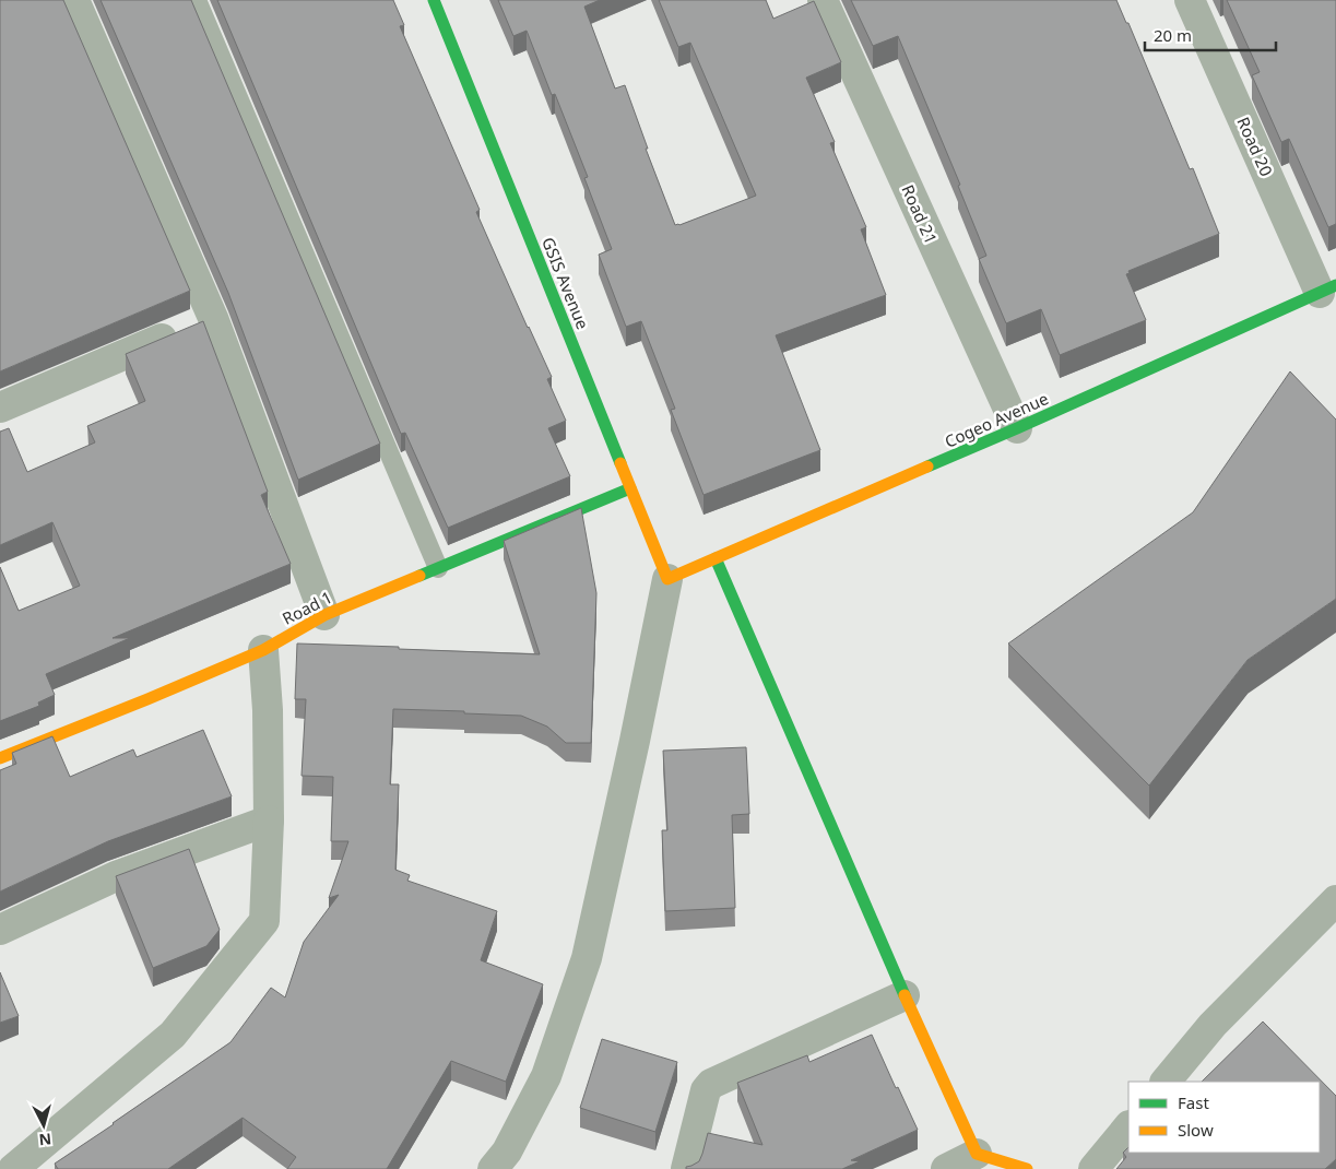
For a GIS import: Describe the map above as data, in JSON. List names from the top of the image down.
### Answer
{
  "streets": {
    "street": [
      "Road 20",
      "Road 21",
      "GSIS Avenue",
      "Cogeo Avenue",
      "Road 1"
    ]
  },
  "crossings": [
    ["Road 20", "Cogeo Avenue"],
    ["Road 21", "Cogeo Avenue"],
    ["GSIS Avenue", "Cogeo Avenue"],
    ["GSIS Avenue", "Road 1"]
  ],
  "legend": ["Fast", "Slow"],
  "scale_bar": "20 m",
  "north": "bottom"
}
